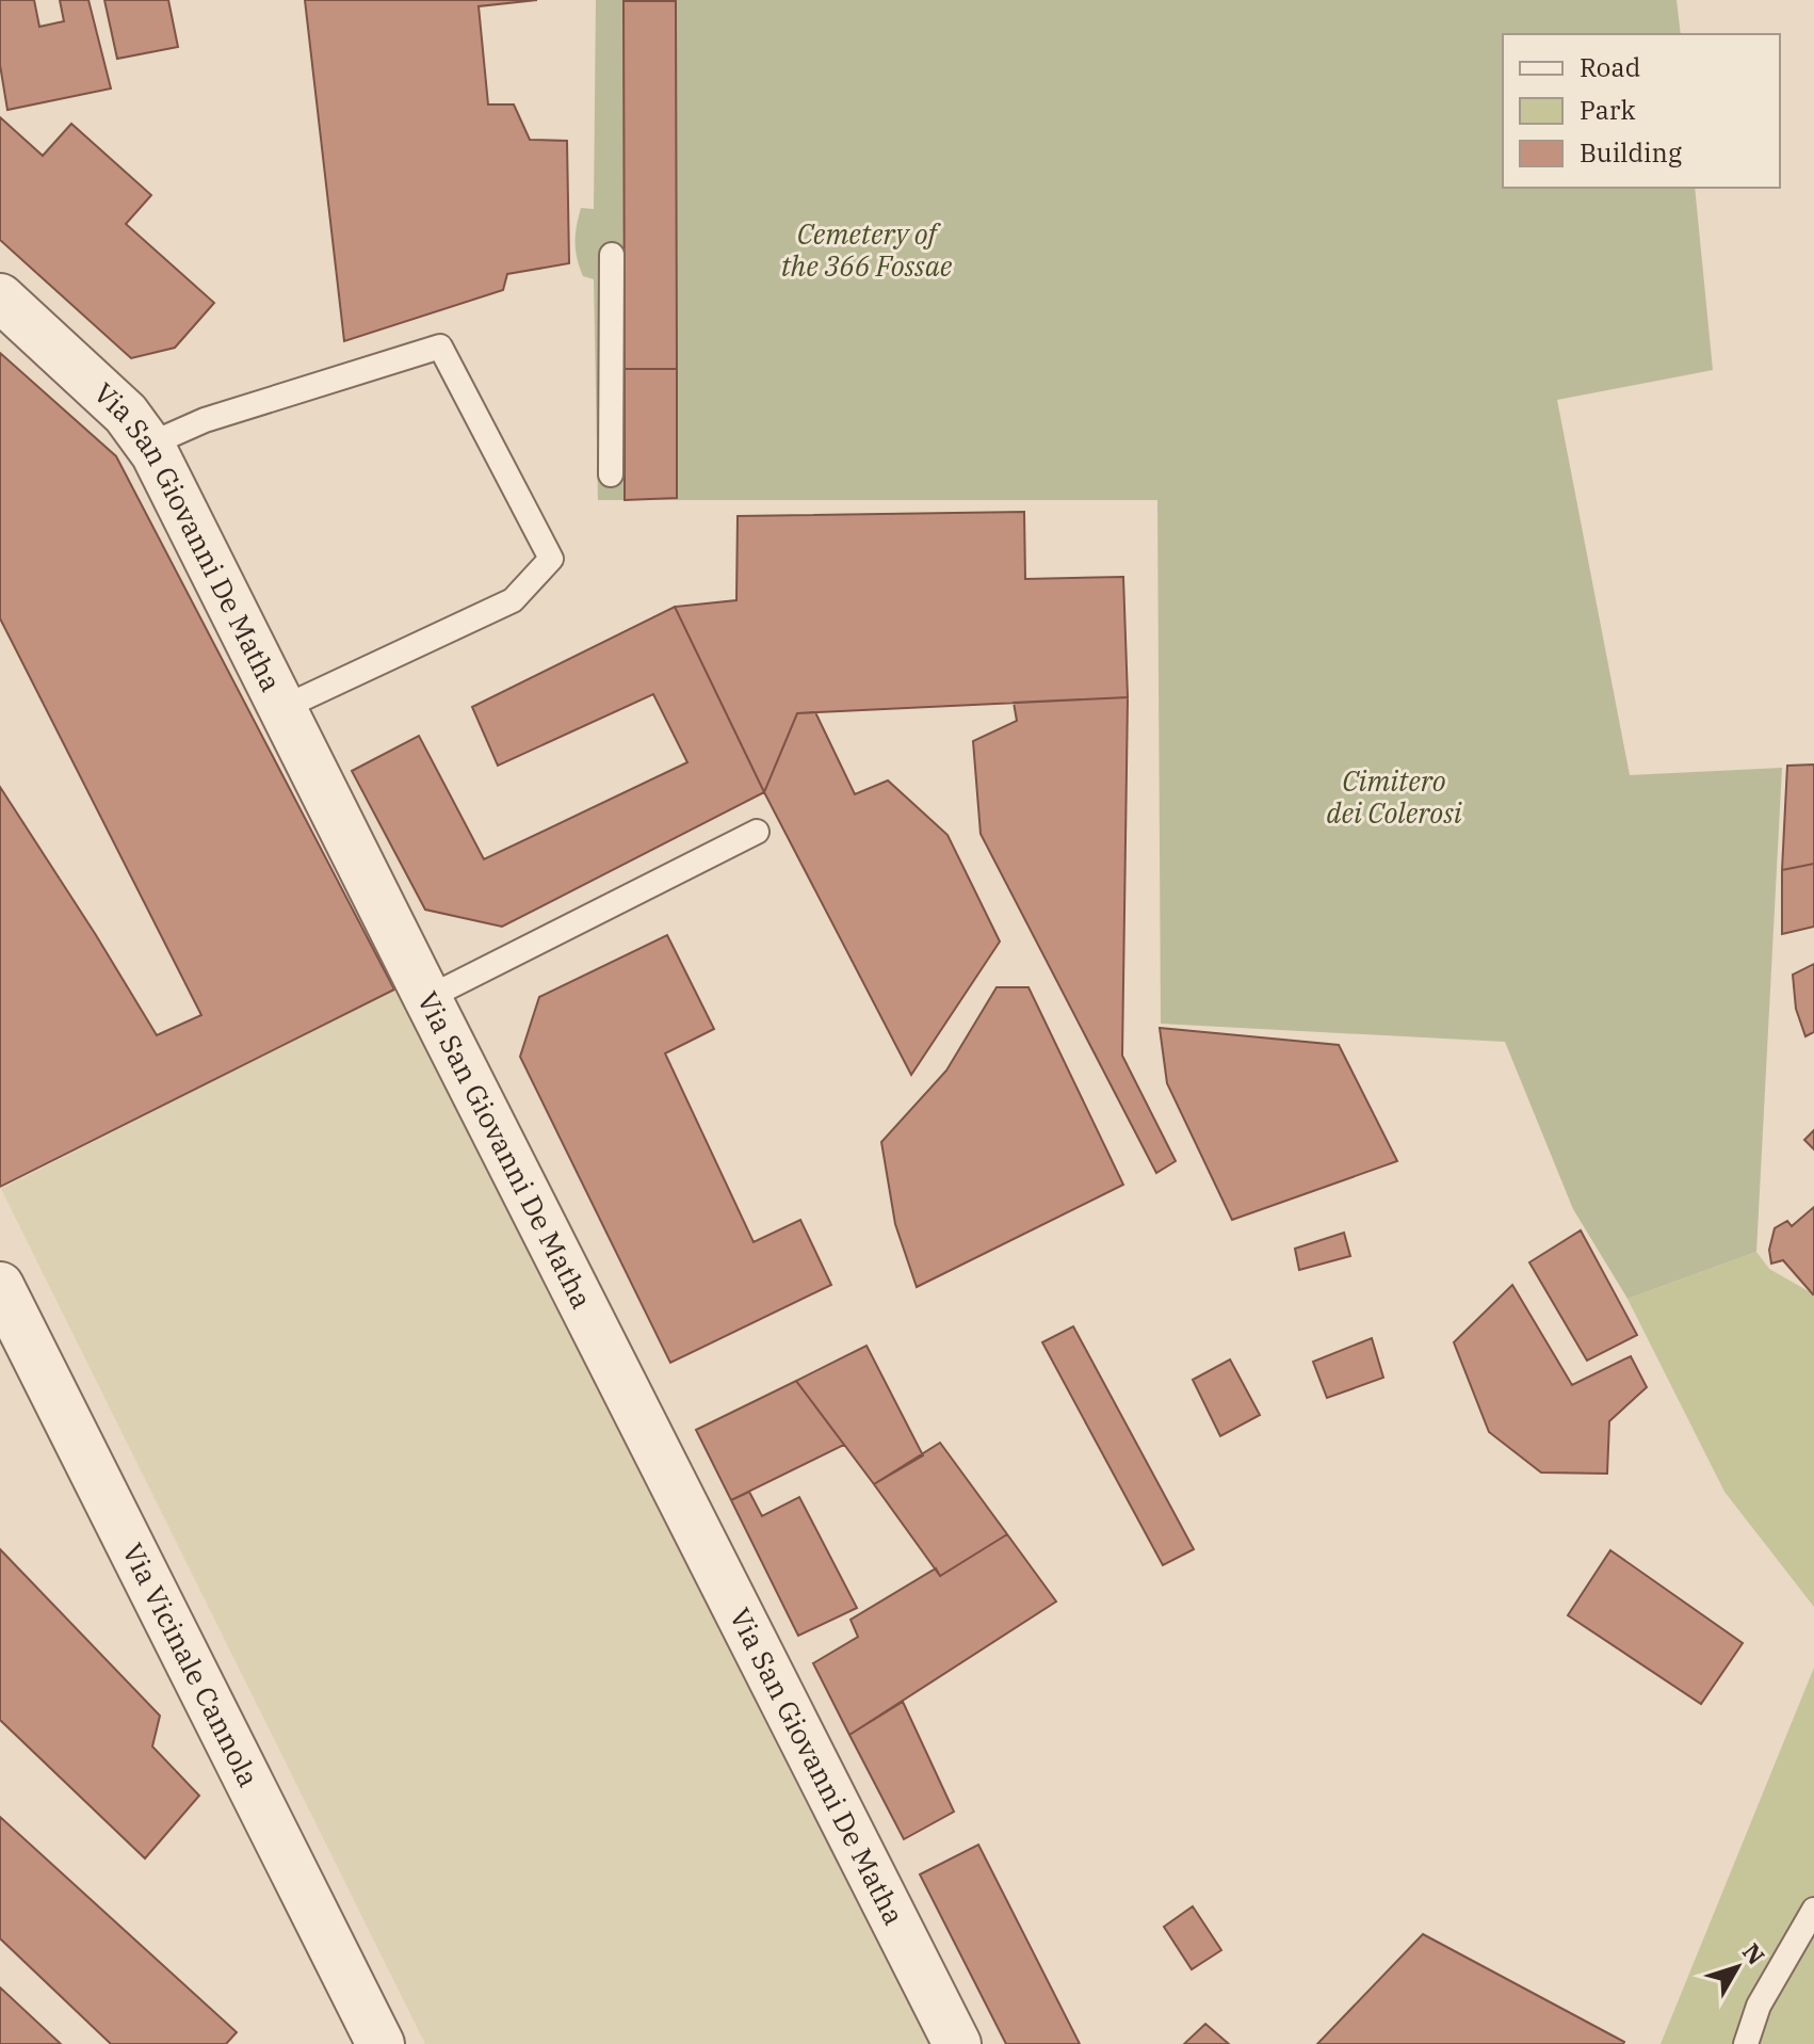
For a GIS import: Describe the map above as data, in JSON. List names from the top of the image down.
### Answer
{
  "streets": {
    "street": ["Via San Giovanni De Matha", "Via Vicinale Cannola"]
  },
  "parks": ["Cemetery of the 366 Fossae", "Cimitero dei Colerosi"],
  "legend": ["Road", "Park", "Building"],
  "north": "top right"
}
